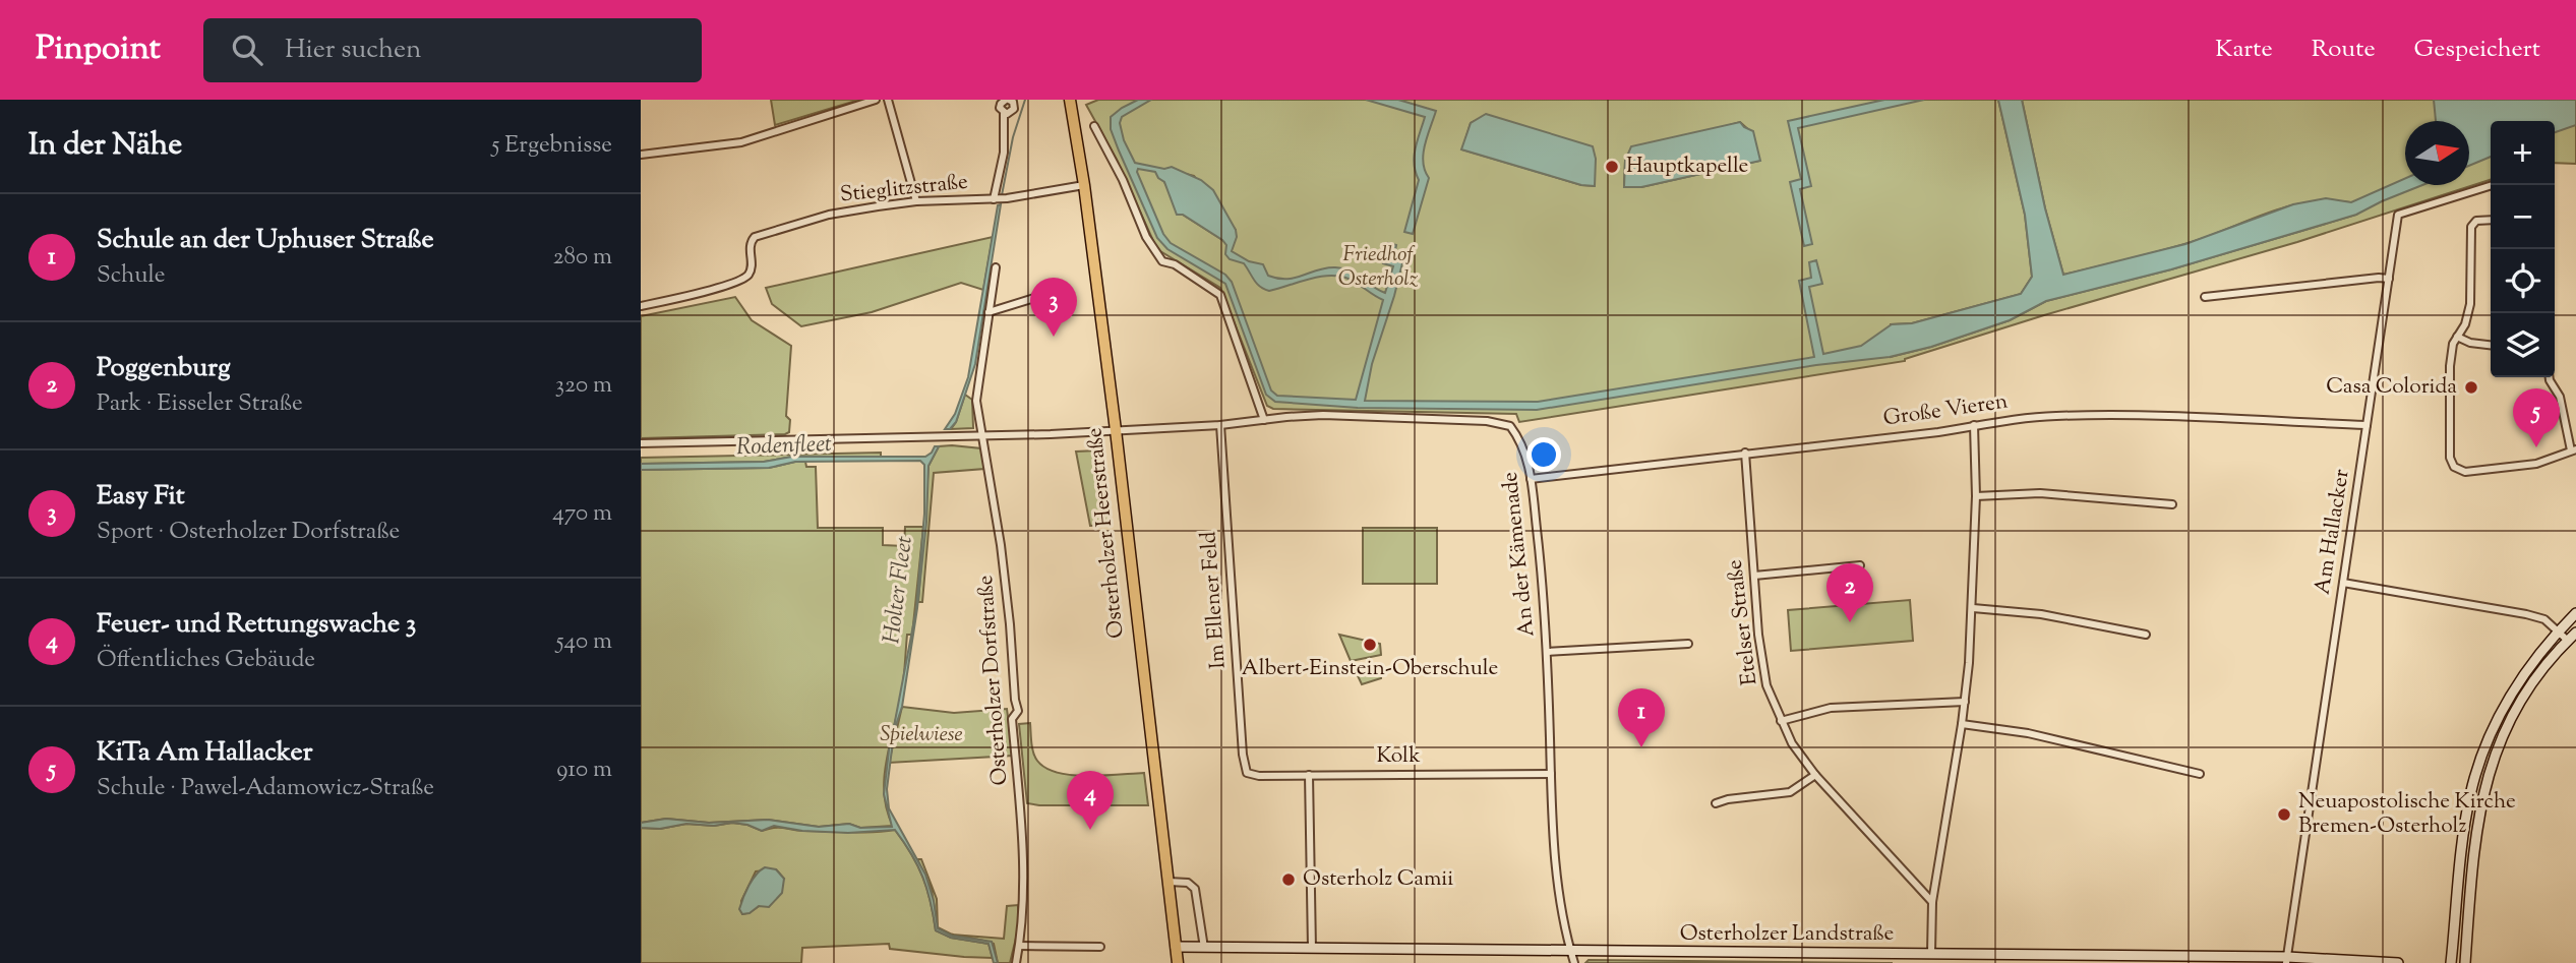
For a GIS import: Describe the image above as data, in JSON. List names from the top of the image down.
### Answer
{
  "streets": {
    "main road": ["Osterholzer Heerstraße", "Osterholzer Landstraße"],
    "street": [
      "Stieglitzstraße",
      "Große Vieren",
      "Am Hallacker",
      "An der Kämenade",
      "Im Ellener Feld",
      "Etelser Straße",
      "Osterholzer Dorfstraße",
      "Kolk"
    ]
  },
  "crossings": [
    ["Stieglitzstraße", "Osterholzer Heerstraße"],
    ["Große Vieren", "Am Hallacker"],
    ["Große Vieren", "An der Kämenade"],
    ["Große Vieren", "Etelser Straße"],
    ["Am Hallacker", "Osterholzer Landstraße"],
    ["Osterholzer Heerstraße", "An der Kämenade"],
    ["Osterholzer Heerstraße", "Osterholzer Landstraße"],
    ["An der Kämenade", "Im Ellener Feld"],
    ["An der Kämenade", "Osterholzer Dorfstraße"],
    ["An der Kämenade", "Kolk"],
    ["An der Kämenade", "Osterholzer Landstraße"],
    ["Im Ellener Feld", "Kolk"]
  ],
  "water": ["Rodenfleet", "Holter Fleet"],
  "parks": ["Friedhof Osterholz", "Spielwiese"],
  "places": [
    "Hauptkapelle",
    "Casa Colorida",
    "Albert-Einstein-Oberschule",
    "Neuapostolische Kirche Bremen-Osterholz",
    "Osterholz Camii"
  ],
  "north": "right",
  "page": {
    "header": "Pinpoint",
    "search": "Hier suchen",
    "nav": ["Karte", "Route", "Gespeichert"],
    "heading": ["In der Nähe", "5 Ergebnisse"],
    "map_buttons": ["+", "−"],
    "list": [
      {
        "mark": "1",
        "name": "Schule an der Uphuser Straße",
        "note": "Schule",
        "value": "280 m"
      },
      {
        "mark": "2",
        "name": "Poggenburg",
        "note": "Park · Eisseler Straße",
        "value": "320 m"
      },
      {
        "mark": "3",
        "name": "Easy Fit",
        "note": "Sport · Osterholzer Dorfstraße",
        "value": "470 m"
      },
      {
        "mark": "4",
        "name": "Feuer- und Rettungswache 3",
        "note": "Öffentliches Gebäude",
        "value": "540 m"
      },
      {
        "mark": "5",
        "name": "KiTa Am Hallacker",
        "note": "Schule · Pawel-Adamowicz-Straße",
        "value": "910 m"
      }
    ],
    "pins": [
      "3",
      "5",
      "2",
      "1",
      "4"
    ]
  }
}
